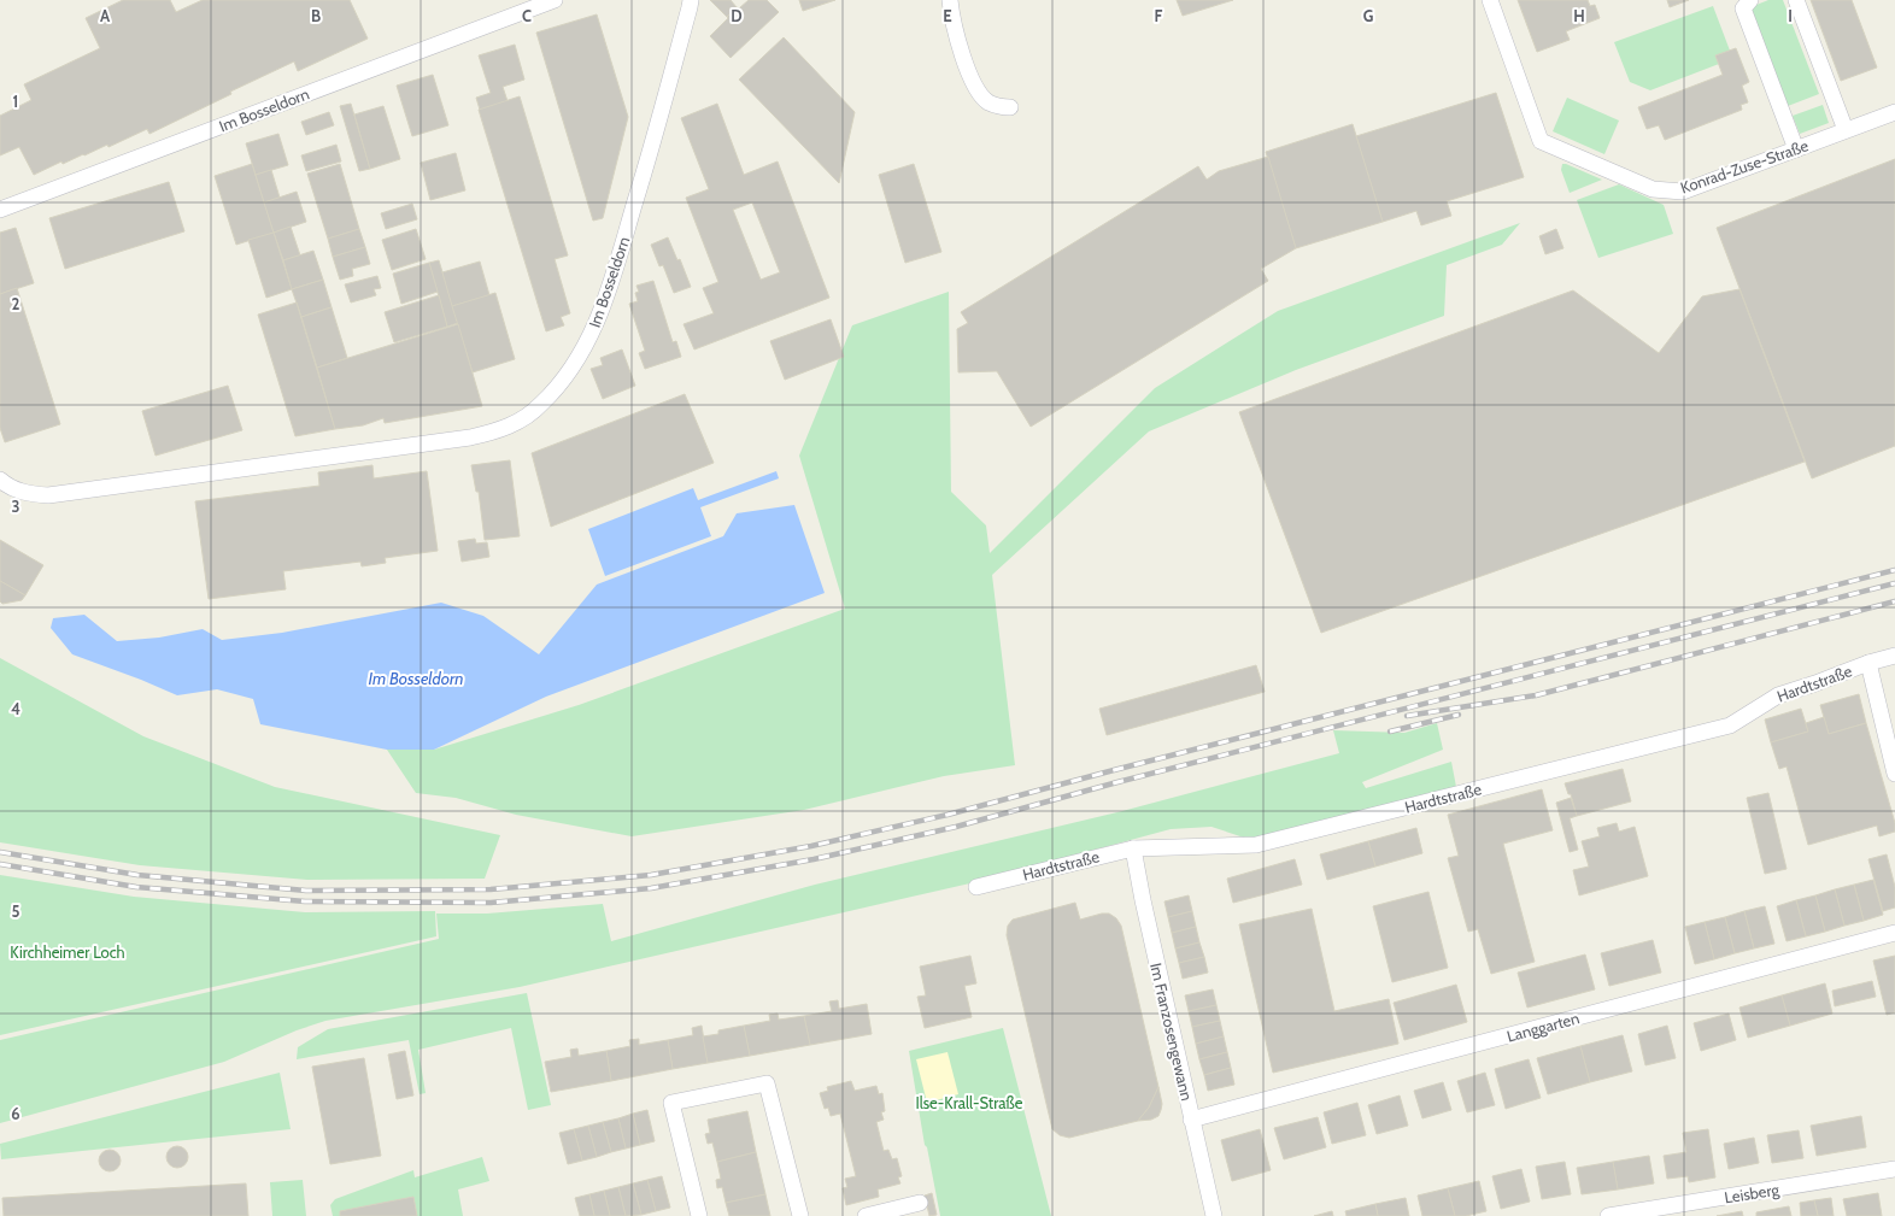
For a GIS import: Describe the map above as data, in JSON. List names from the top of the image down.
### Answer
{
  "streets": {
    "street": [
      "Im Bosseldorn",
      "Konrad-Zuse-Straße",
      "Hardtstraße",
      "Langgarten",
      "Im Franzosengewann",
      "Leisberg"
    ]
  },
  "crossings": [
    ["Hardtstraße", "Im Franzosengewann"],
    ["Langgarten", "Im Franzosengewann"]
  ],
  "water": ["Im Bosseldorn"],
  "parks": ["Kirchheimer Loch", "Ilse-Krall-Straße"],
  "grid": {
    "columns": [
      "A",
      "B",
      "C",
      "D",
      "E",
      "F",
      "G",
      "H",
      "I"
    ],
    "rows": [
      "1",
      "2",
      "3",
      "4",
      "5",
      "6"
    ]
  }
}
